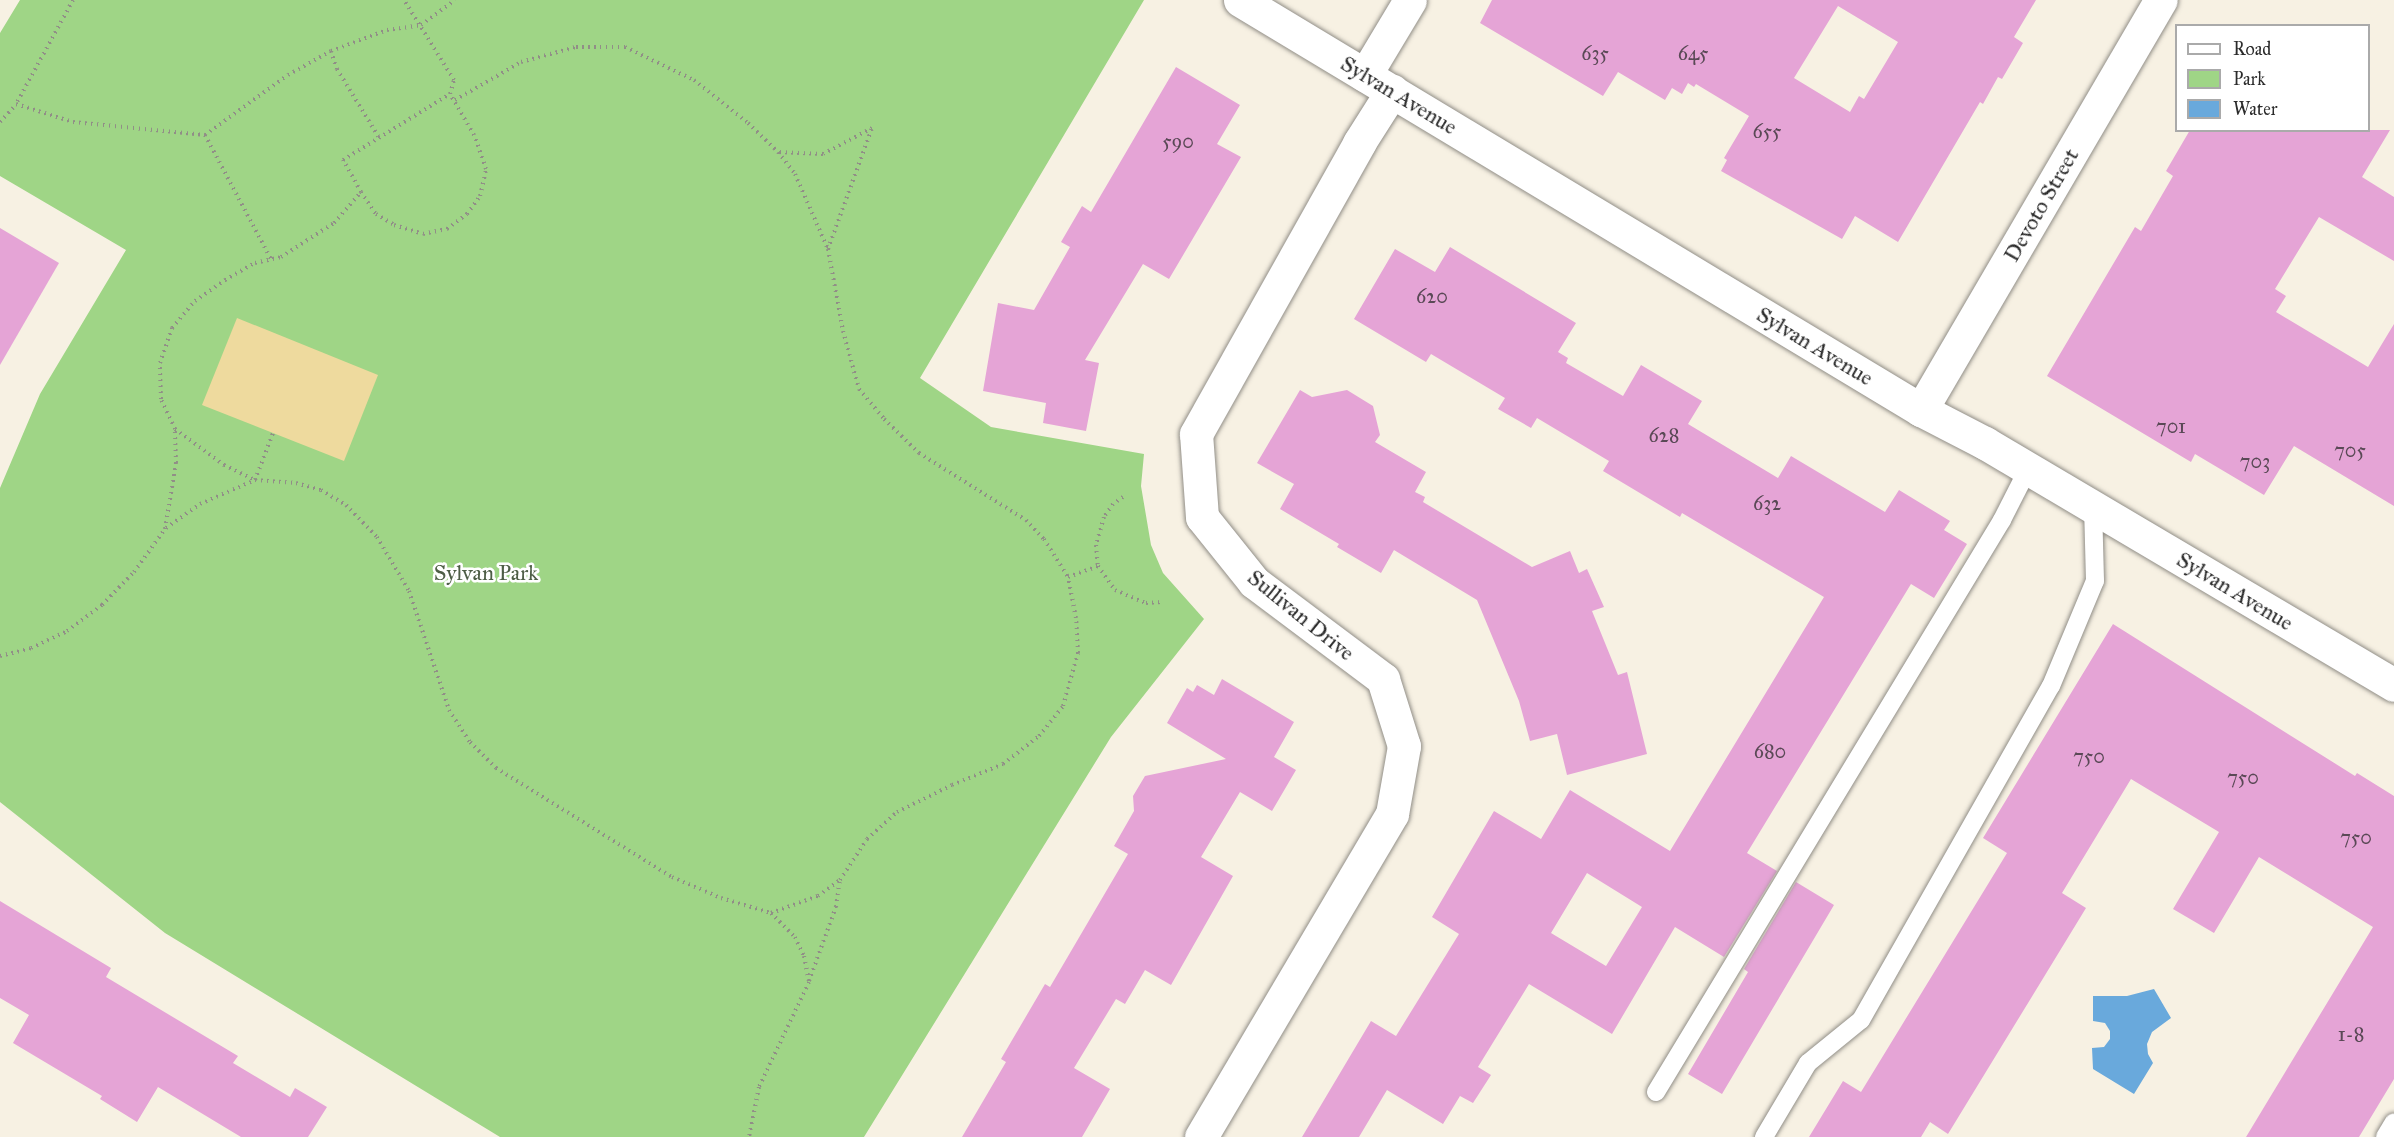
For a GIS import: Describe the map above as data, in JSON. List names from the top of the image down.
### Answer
{
  "streets": {
    "street": ["Sylvan Avenue", "Devoto Street", "Sullivan Drive"]
  },
  "crossings": [
    ["Sylvan Avenue", "Devoto Street"],
    ["Sylvan Avenue", "Sullivan Drive"]
  ],
  "parks": ["Sylvan Park"],
  "house_numbers": [
    "635",
    "645",
    "655",
    "590",
    "620",
    "701",
    "628",
    "705",
    "703",
    "632",
    "680",
    "750",
    "750",
    "750",
    "1-8"
  ],
  "legend": ["Road", "Park", "Water"]
}
